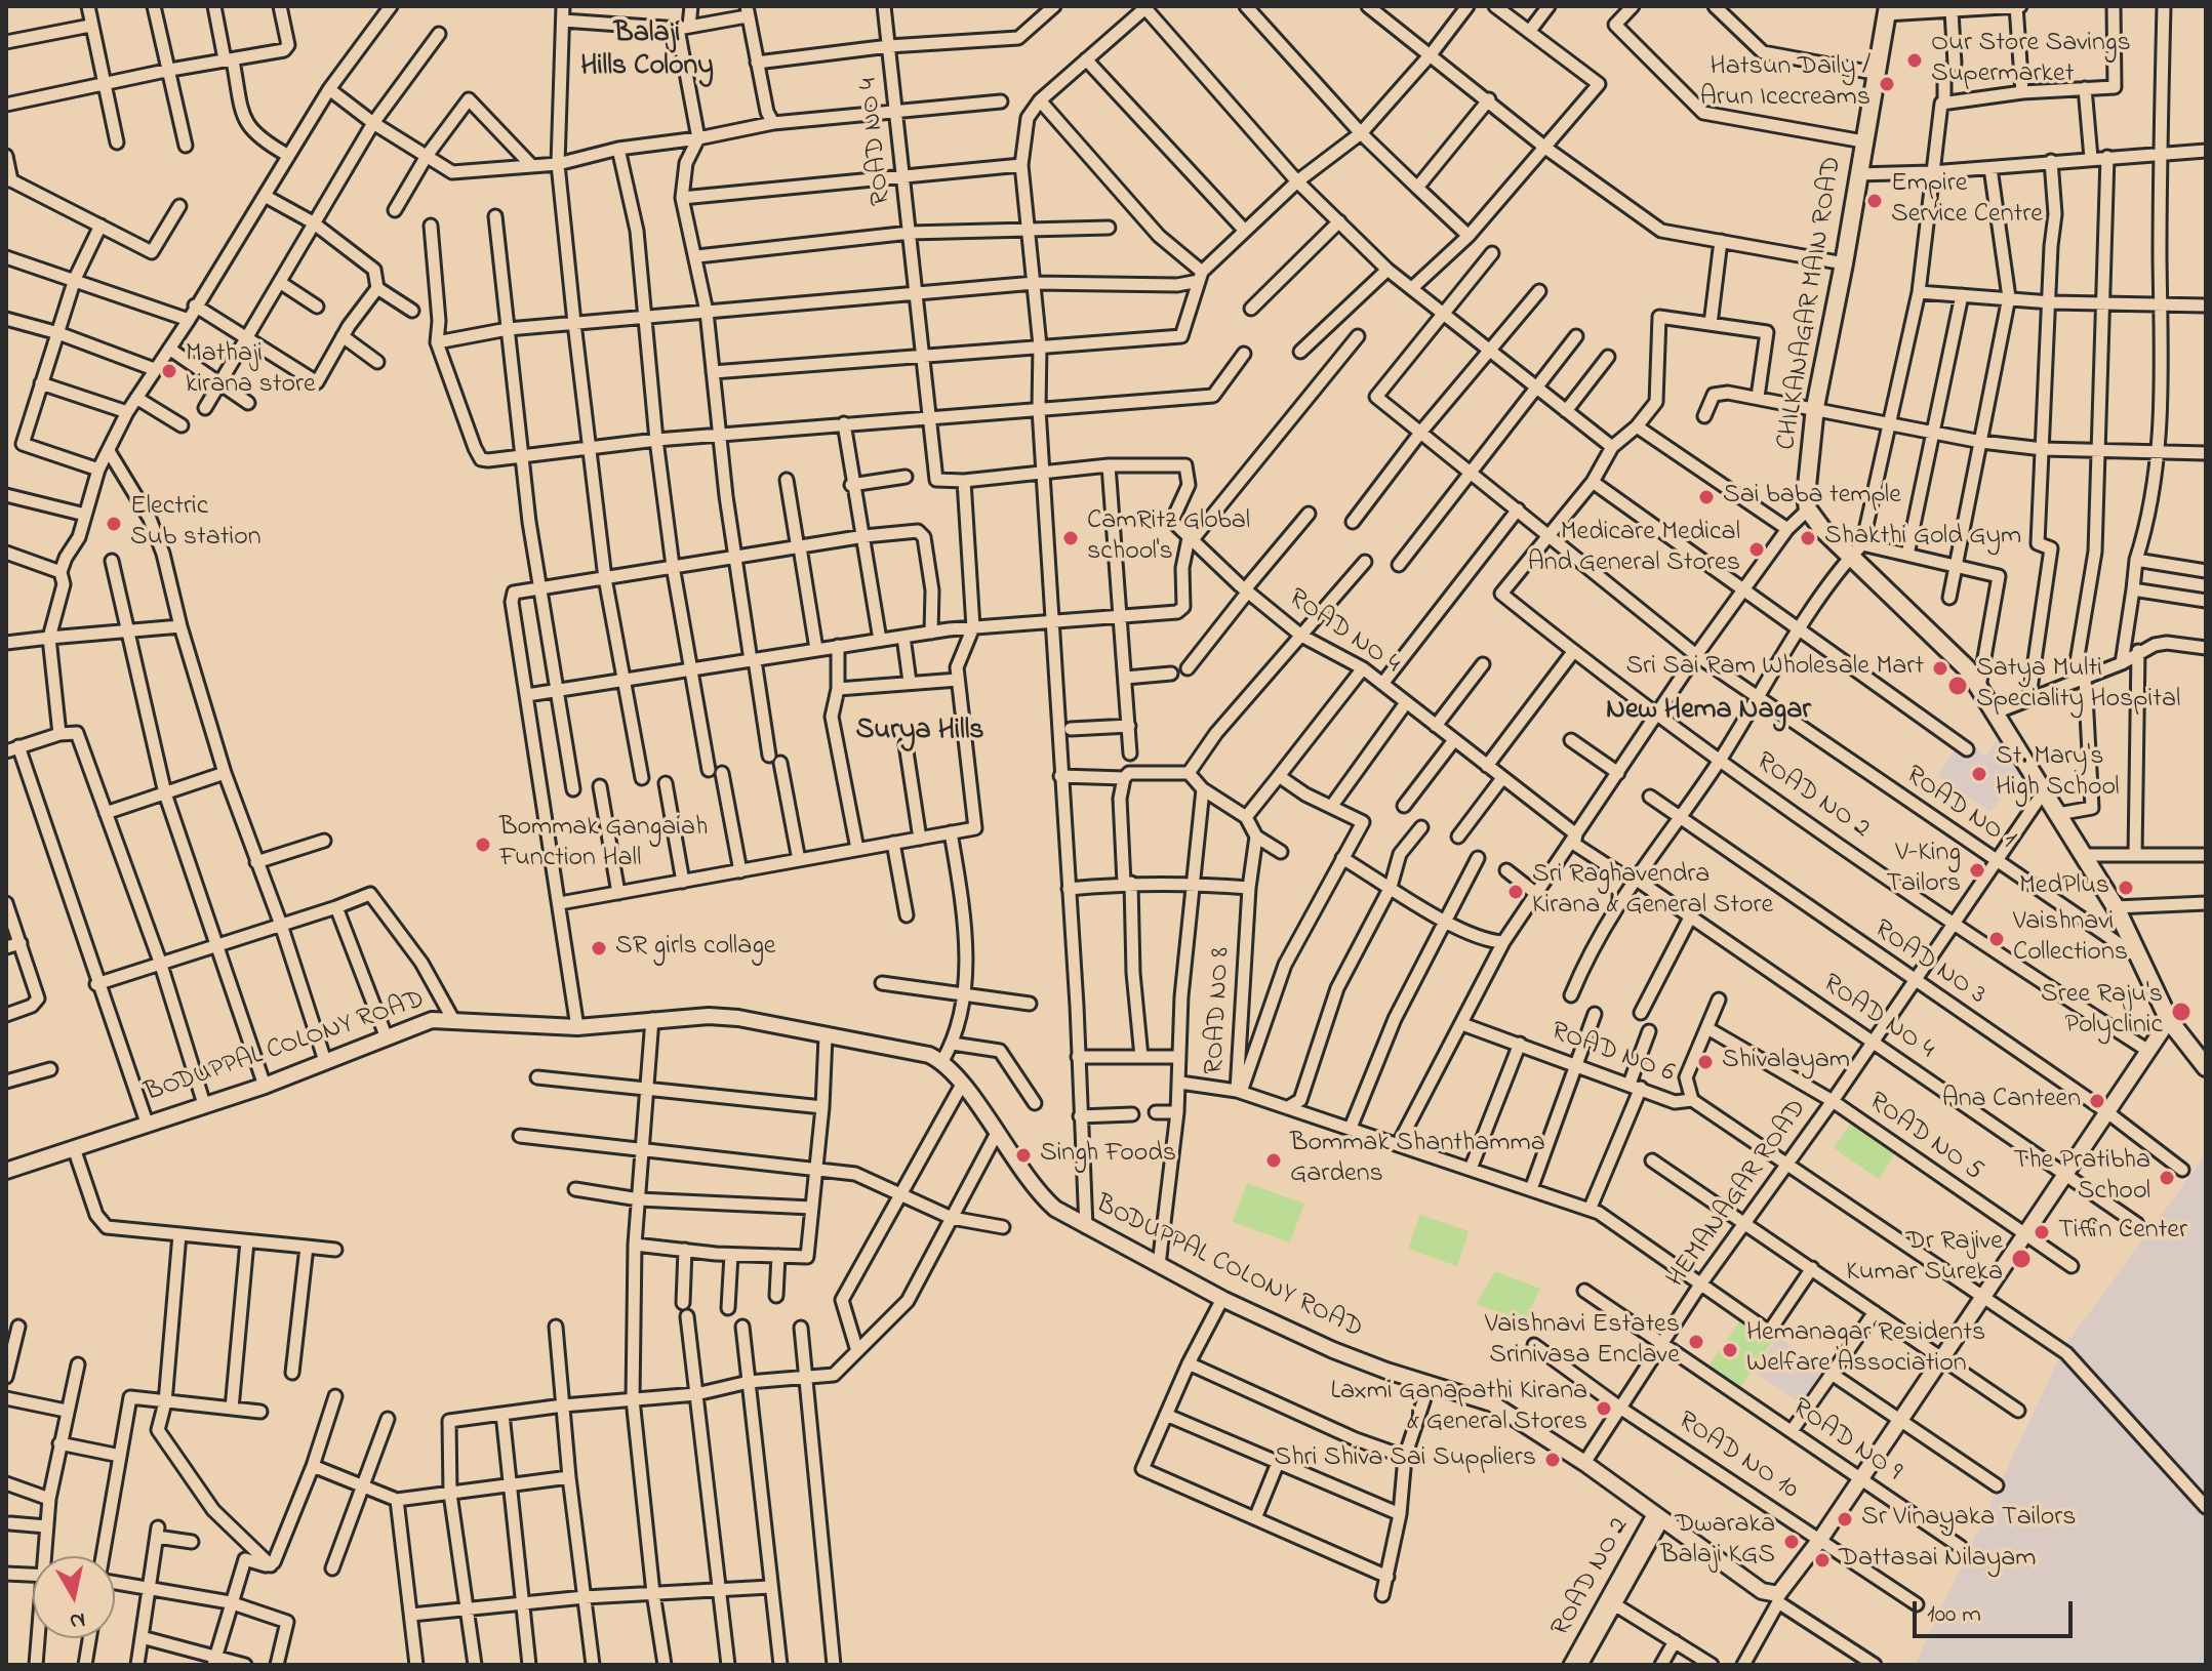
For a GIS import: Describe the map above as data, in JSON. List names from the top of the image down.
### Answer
{
  "streets": {
    "main road": ["CHILKANAGAR MAIN ROAD"],
    "street": [
      "ROAD NO 4",
      "ROAD NO 2",
      "ROAD NO 1",
      "ROAD NO 3",
      "ROAD NO 8",
      "BODUPPAL COLONY ROAD",
      "ROAD NO 6",
      "ROAD NO 5",
      "HEMANAGAR ROAD",
      "ROAD NO 9",
      "ROAD NO 10"
    ]
  },
  "crossings": [
    ["ROAD NO 4", "HEMANAGAR ROAD"],
    ["ROAD NO 2", "ROAD NO 1"],
    ["ROAD NO 2", "HEMANAGAR ROAD"],
    ["ROAD NO 1", "HEMANAGAR ROAD"],
    ["ROAD NO 3", "HEMANAGAR ROAD"],
    ["ROAD NO 8", "HEMANAGAR ROAD"],
    ["BODUPPAL COLONY ROAD", "HEMANAGAR ROAD"],
    ["ROAD NO 6", "HEMANAGAR ROAD"],
    ["ROAD NO 5", "HEMANAGAR ROAD"],
    ["HEMANAGAR ROAD", "ROAD NO 9"],
    ["HEMANAGAR ROAD", "ROAD NO 10"]
  ],
  "districts": ["Balaji Hills Colony", "New Hema Nagar", "Surya Hills"],
  "places": [
    "Our Store Savings Supermarket",
    "Hatsun Daily / Arun Icecreams",
    "Empire Service Centre",
    "Mathaji kirana store",
    "Sai baba temple",
    "Electric Sub station",
    "CamRitz Global school's",
    "Shakthi Gold Gym",
    "Medicare Medical And General Stores",
    "Sri Sai Ram Wholesale Mart",
    "Satya Multi Speciality Hospital",
    "St. Mary's High School",
    "Bommak Gangaiah Function Hall",
    "V-King Tailors",
    "MedPlus",
    "Sri Raghavendra Kirana & General Store",
    "Vaishnavi Collections",
    "SR girls collage",
    "Sree Raju's Polyclinic",
    "Shivalayam",
    "Ana Canteen",
    "Singh Foods",
    "Bommak Shanthamma Gardens",
    "The Pratibha School",
    "Tiffin Center",
    "Dr Rajive Kumar Sureka",
    "Vaishnavi Estates Srinivasa Enclave",
    "Hemanagar Residents Welfare Association",
    "Laxmi Ganapathi Kirana & General Stores",
    "Shri Shiva Sai Suppliers",
    "Sr Vinayaka Tailors",
    "Dwaraka Balaji KGS",
    "Dattasai Nilayam"
  ],
  "scale_bar": "100 m",
  "north": "bottom"
}
